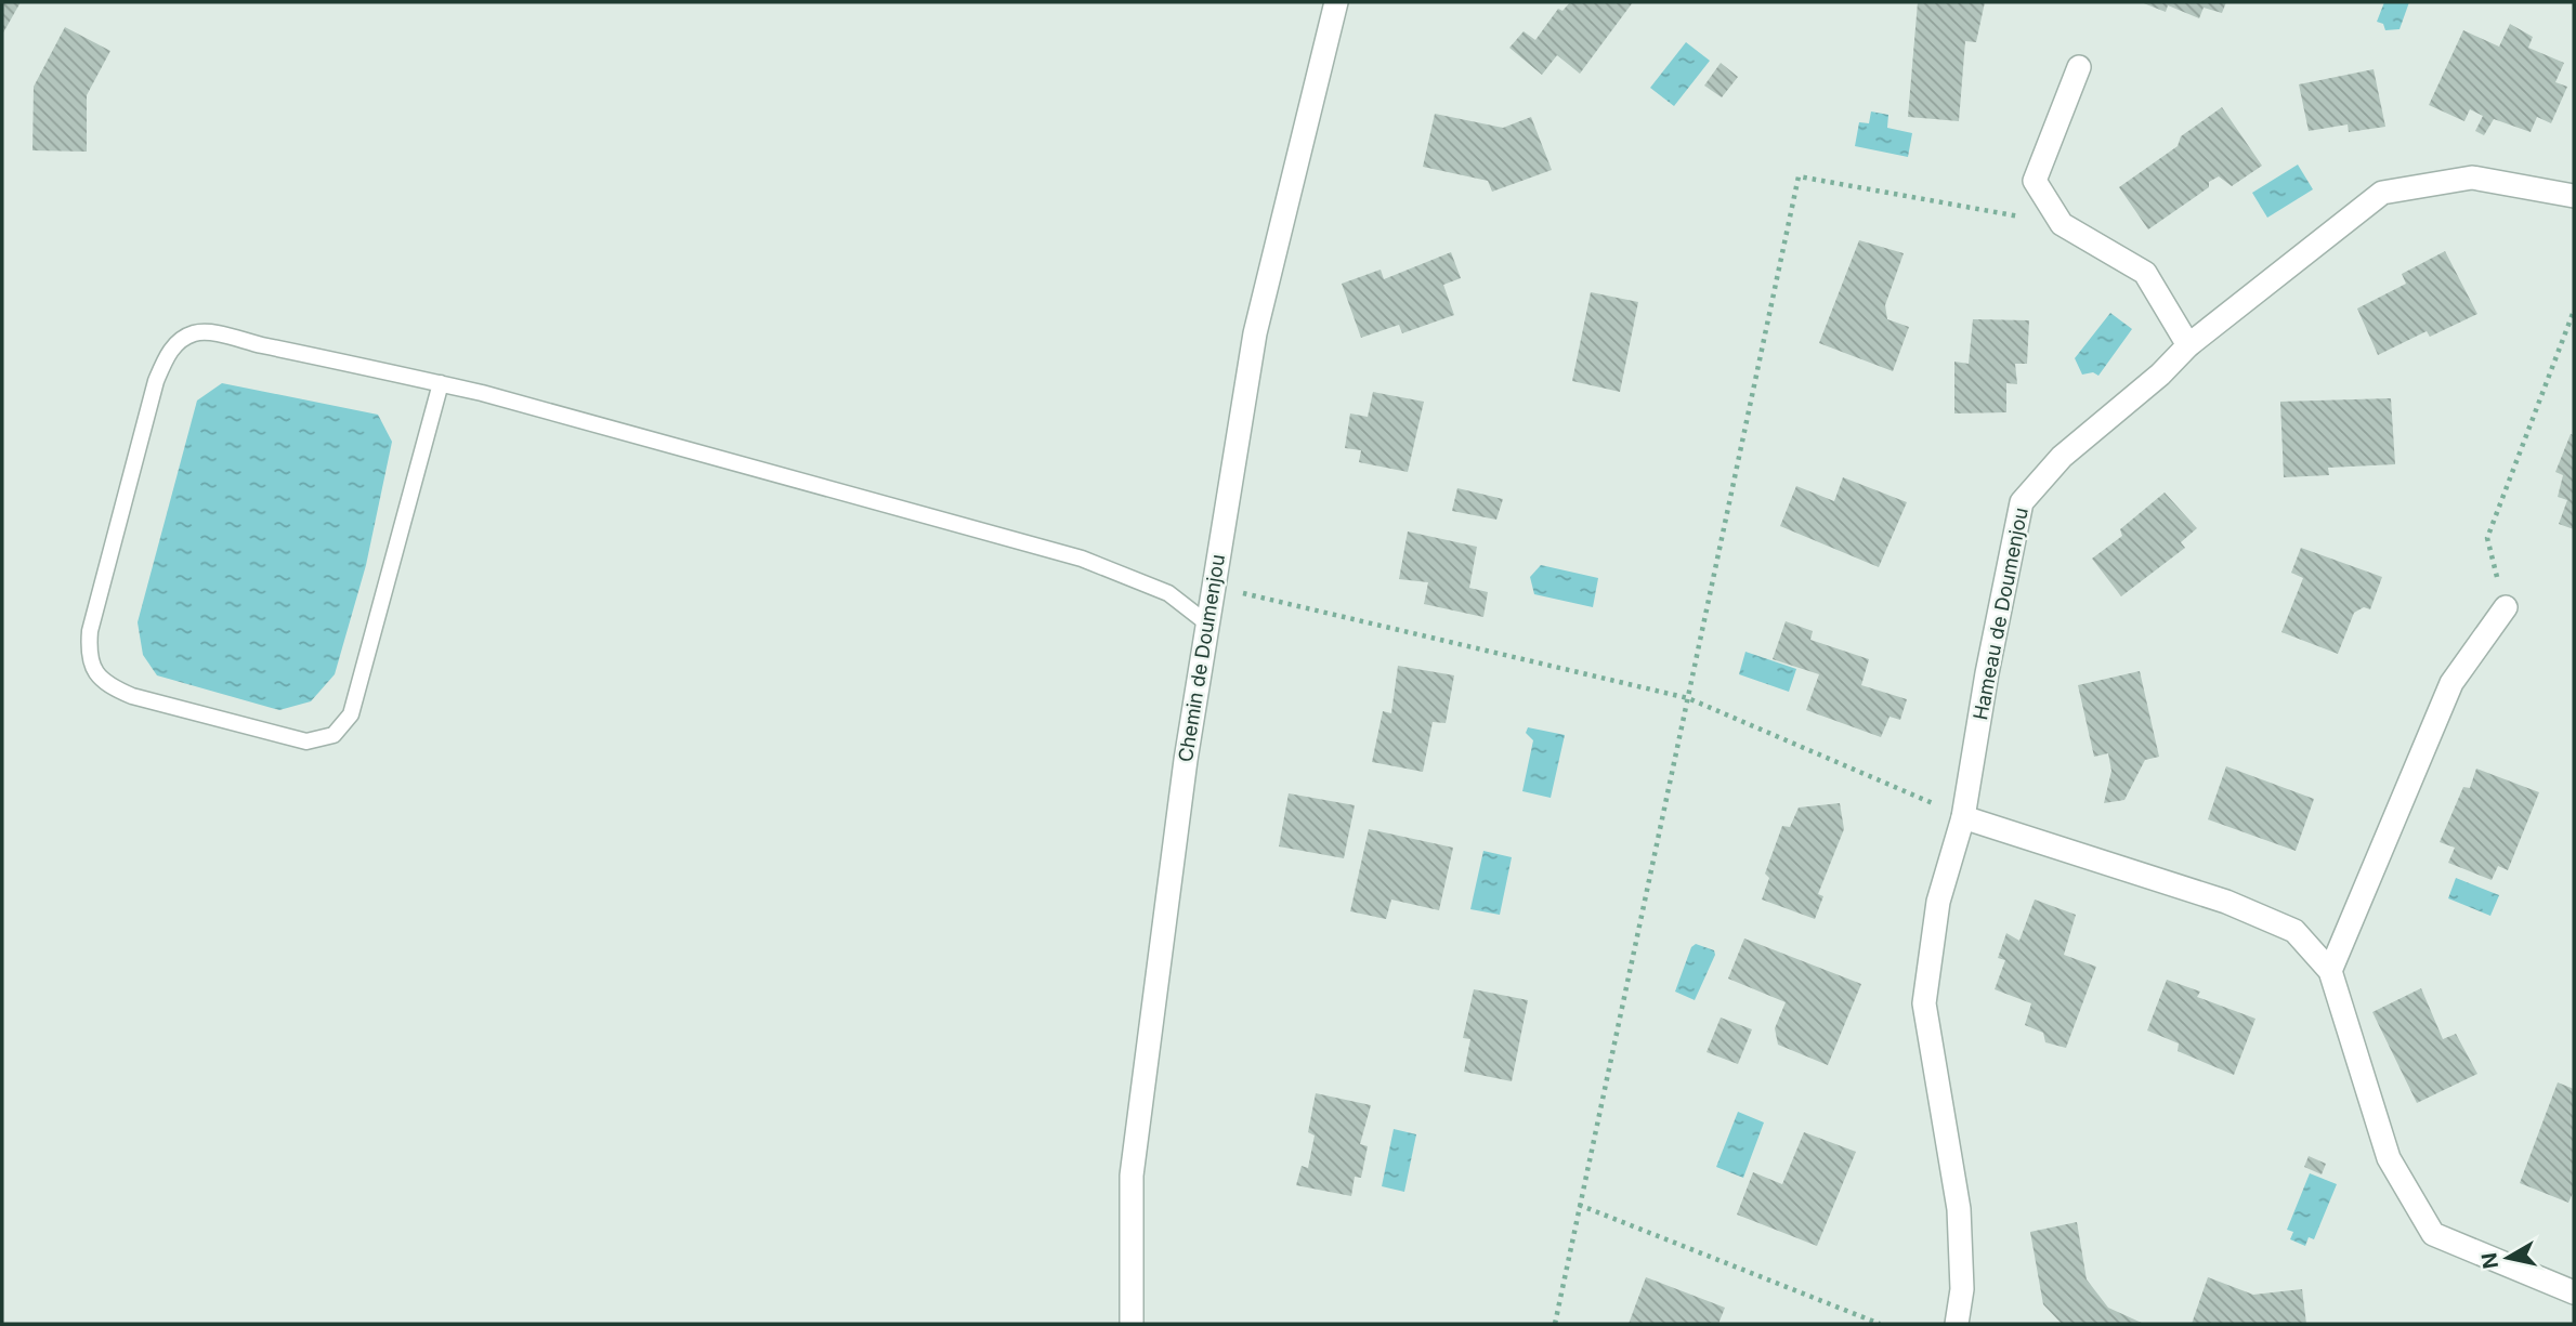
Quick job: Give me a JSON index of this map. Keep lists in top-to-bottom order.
{
  "streets": {
    "street": ["Hameau de Doumenjou", "Chemin de Doumenjou"]
  },
  "north": "left"
}
